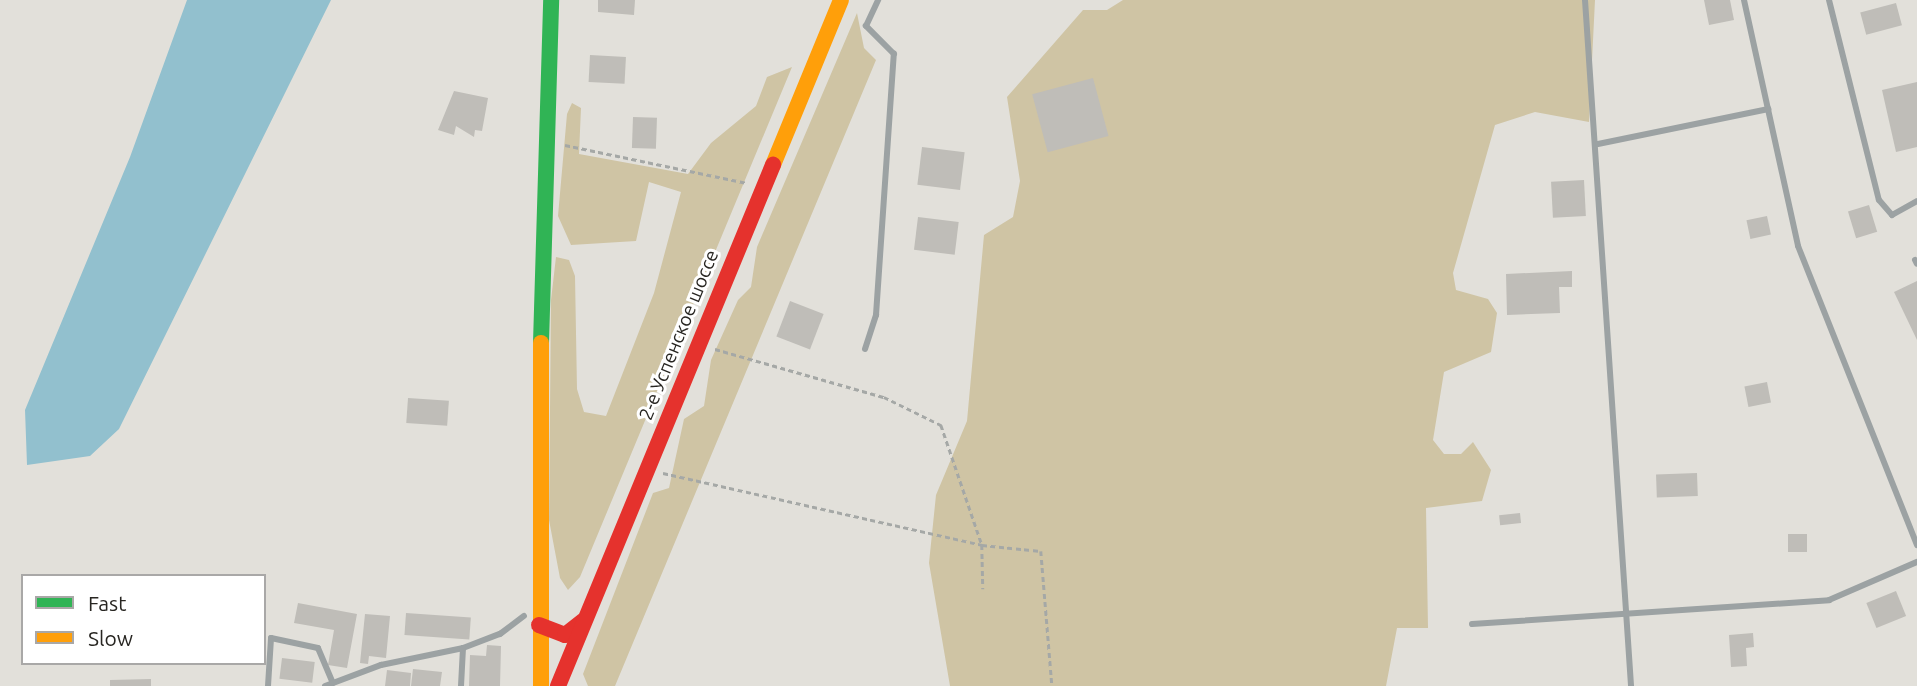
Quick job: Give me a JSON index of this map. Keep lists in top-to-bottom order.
{
  "streets": {
    "main road": ["2-е Успенское шоссе"]
  },
  "legend": ["Fast", "Slow"]
}
